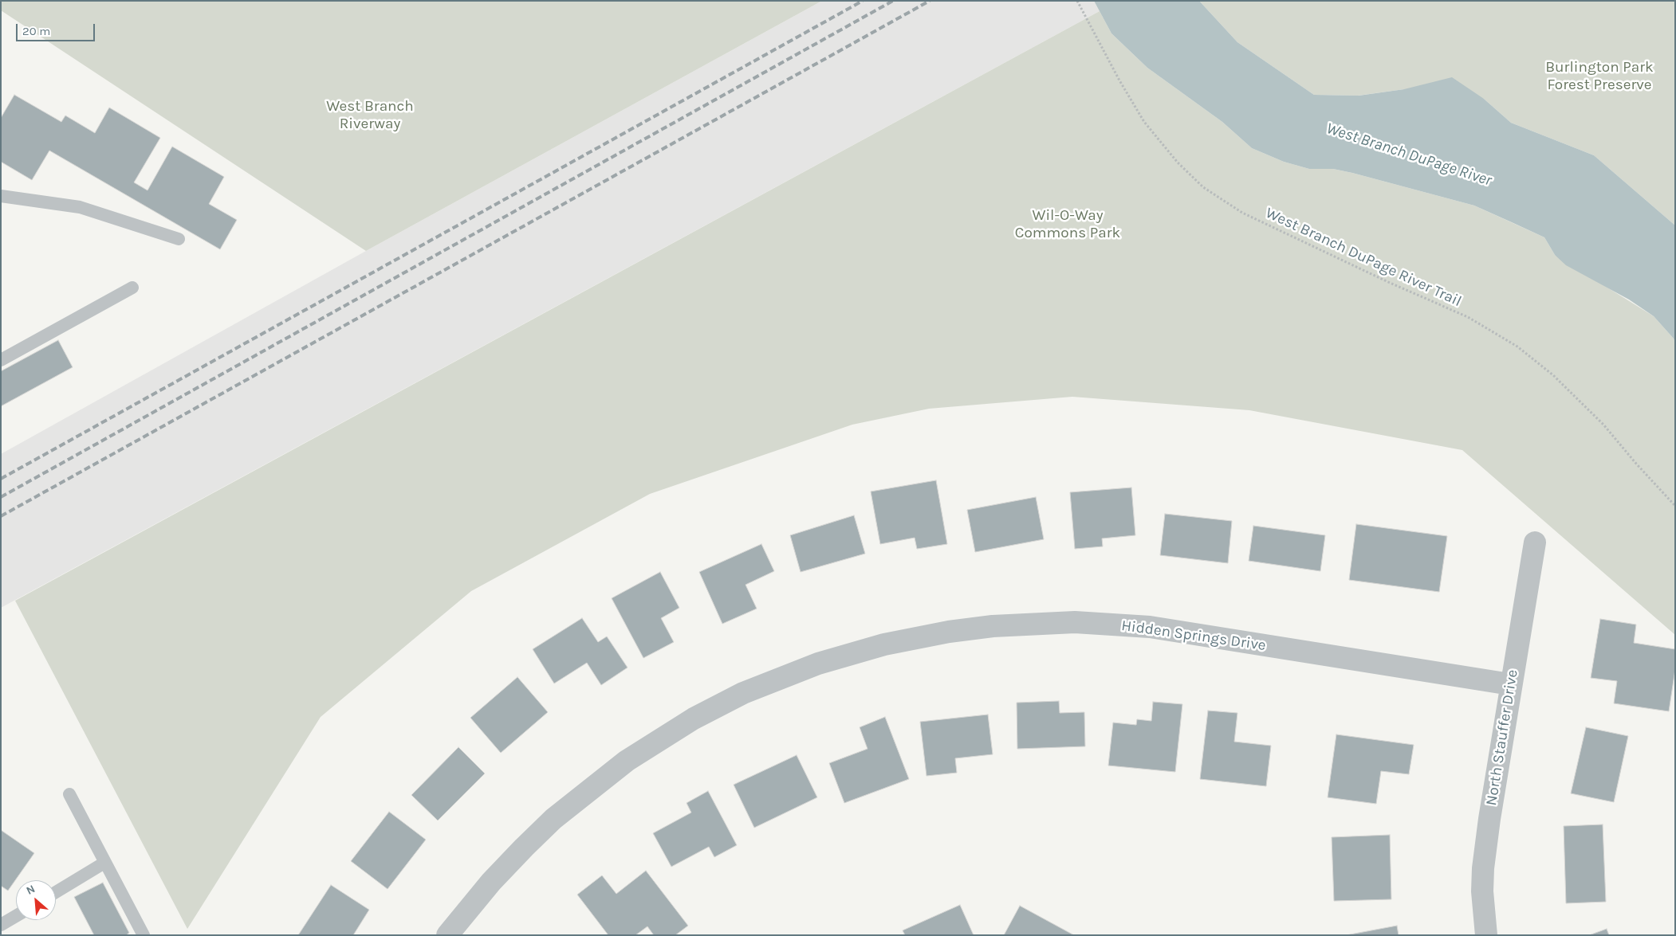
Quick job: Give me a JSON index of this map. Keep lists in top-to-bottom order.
{
  "streets": {
    "street": ["Hidden Springs Drive", "North Stauffer Drive"],
    "path": ["West Branch DuPage River Trail"]
  },
  "crossings": [
    ["Hidden Springs Drive", "North Stauffer Drive"]
  ],
  "water": ["West Branch DuPage River"],
  "parks": ["Burlington Park Forest Preserve", "West Branch Riverway", "Wil-O-Way Commons Park"],
  "scale_bar": "20 m",
  "north": "top left"
}
